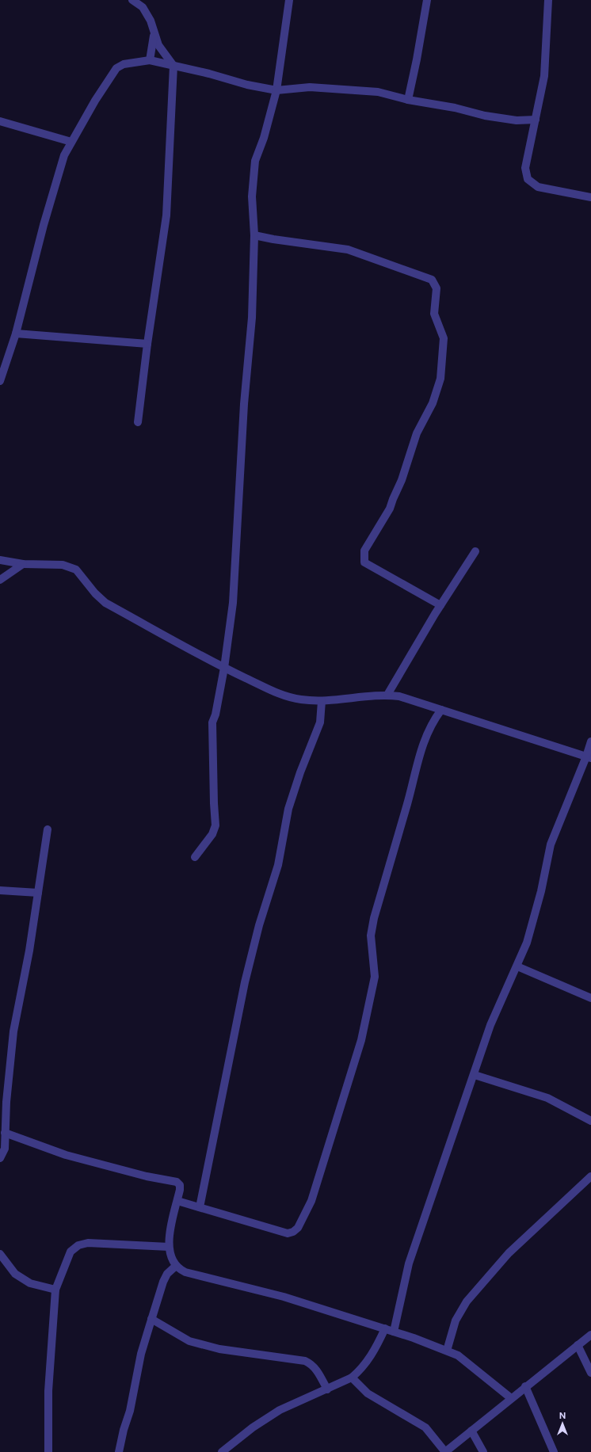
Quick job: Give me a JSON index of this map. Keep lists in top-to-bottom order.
{
  "north": "top"
}
